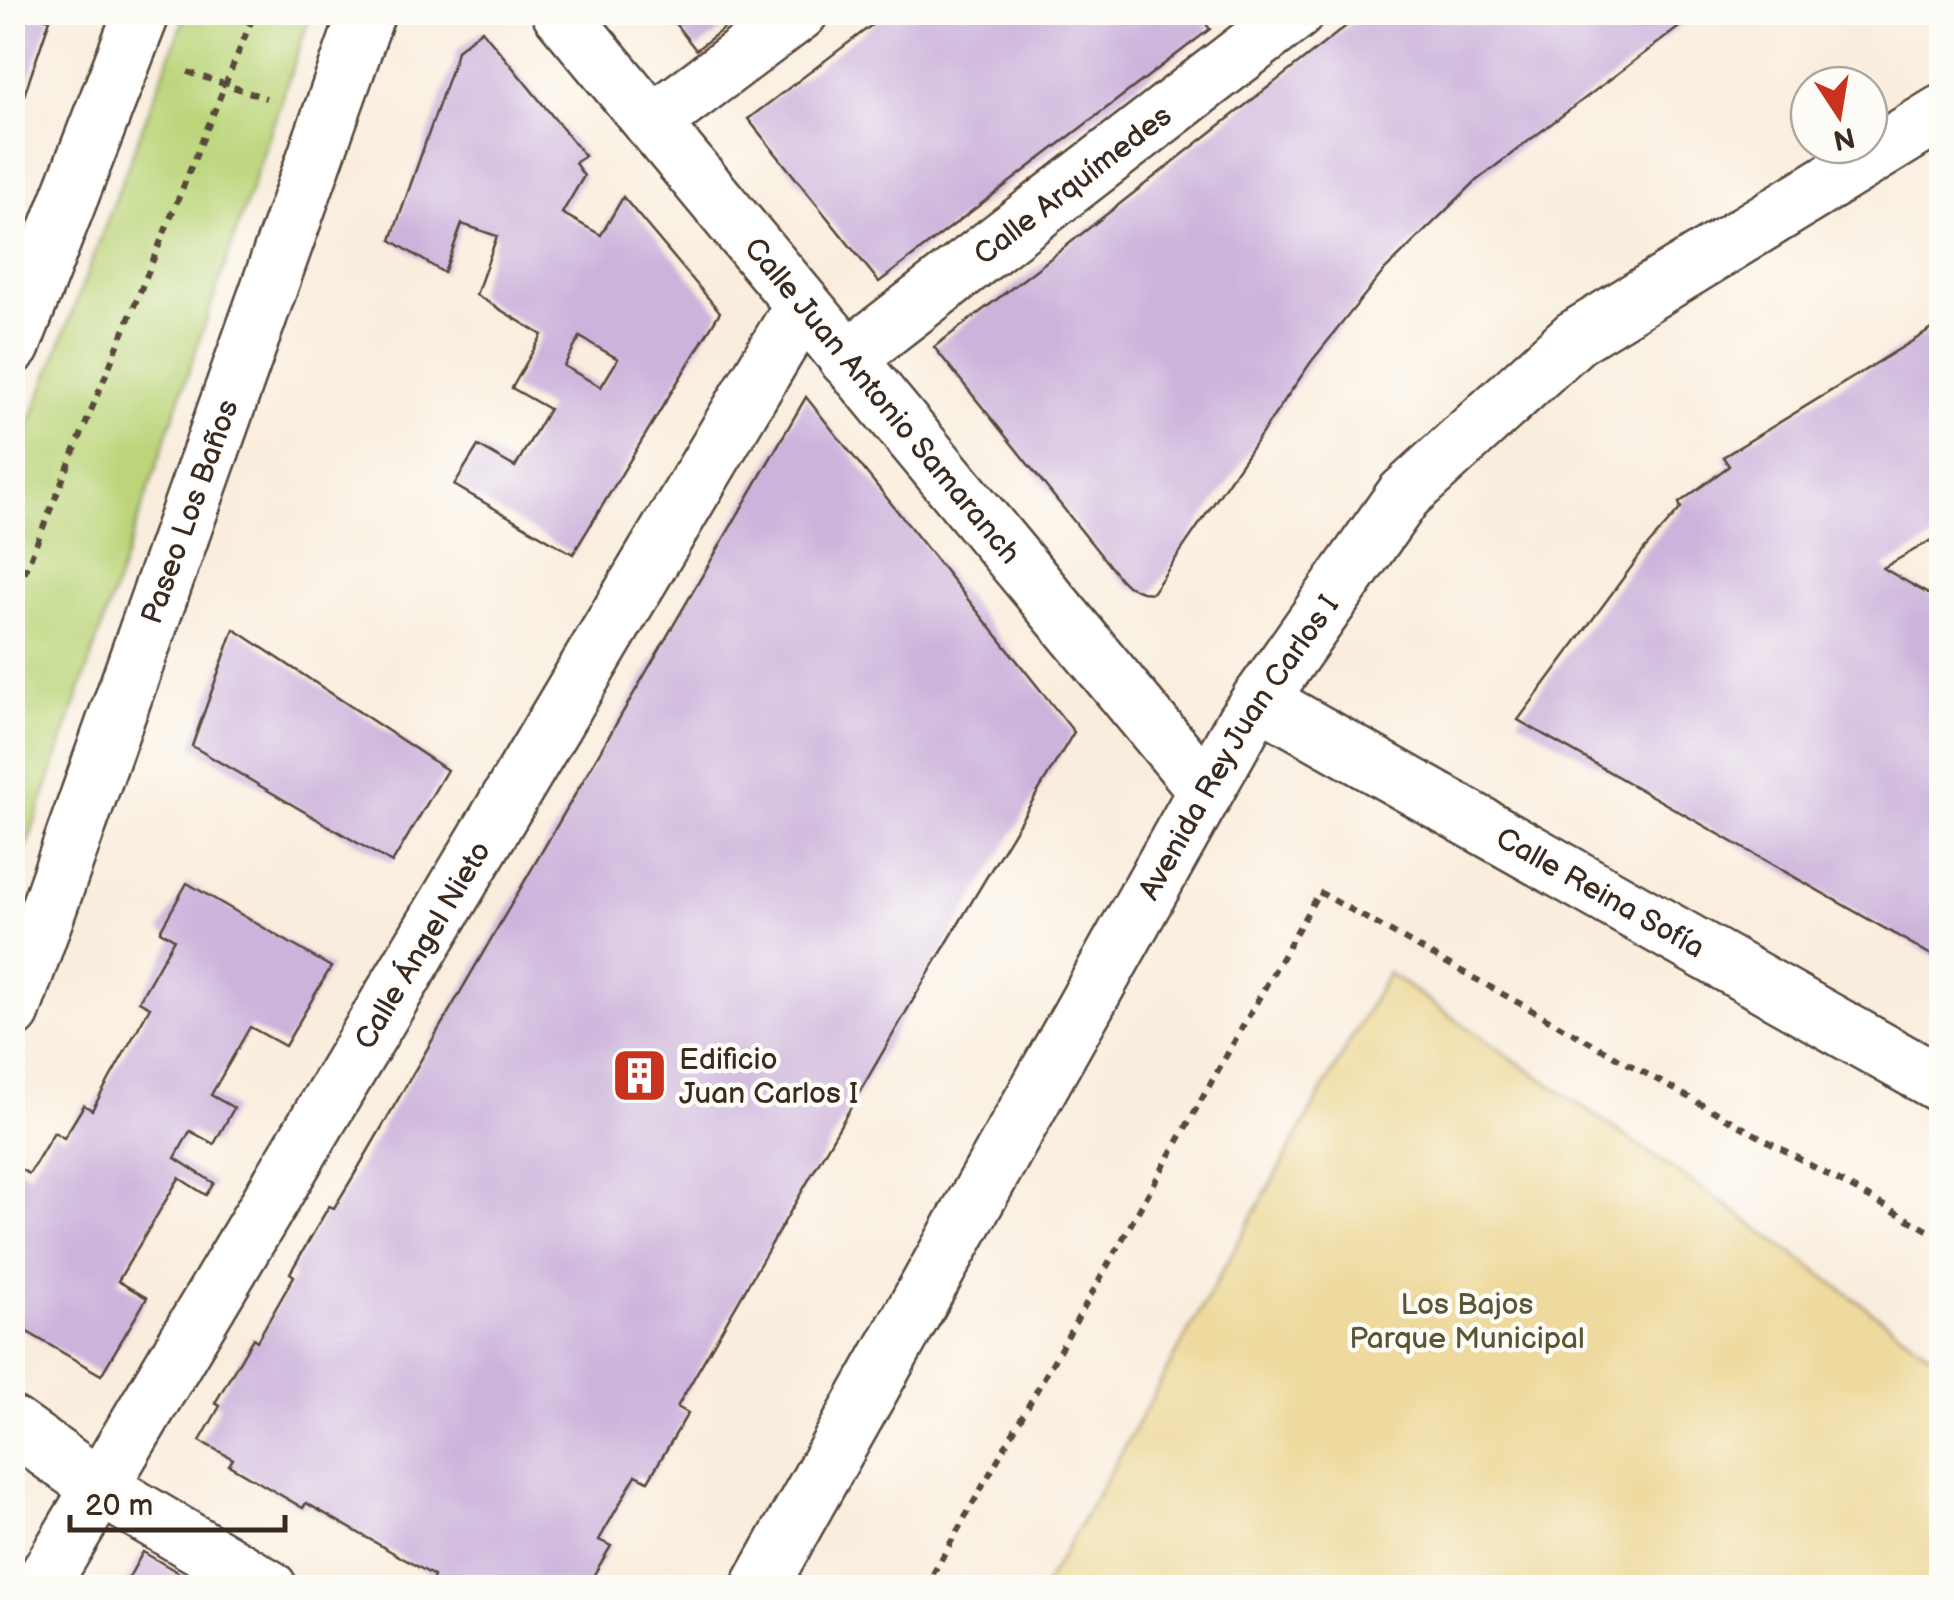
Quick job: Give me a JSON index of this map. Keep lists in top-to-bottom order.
{
  "streets": {
    "street": [
      "Calle Arquímedes",
      "Calle Juan Antonio Samaranch",
      "Paseo Los Baños",
      "Avenida Rey Juan Carlos I",
      "Calle Reina Sofía",
      "Calle Ángel Nieto"
    ]
  },
  "crossings": [
    ["Calle Arquímedes", "Calle Juan Antonio Samaranch"],
    ["Calle Juan Antonio Samaranch", "Avenida Rey Juan Carlos I"],
    ["Calle Juan Antonio Samaranch", "Calle Ángel Nieto"],
    ["Avenida Rey Juan Carlos I", "Calle Reina Sofía"]
  ],
  "parks": ["Los Bajos Parque Municipal"],
  "places": {
    "building": ["Edificio Juan Carlos I"]
  },
  "scale_bar": "20 m",
  "north": "bottom"
}
